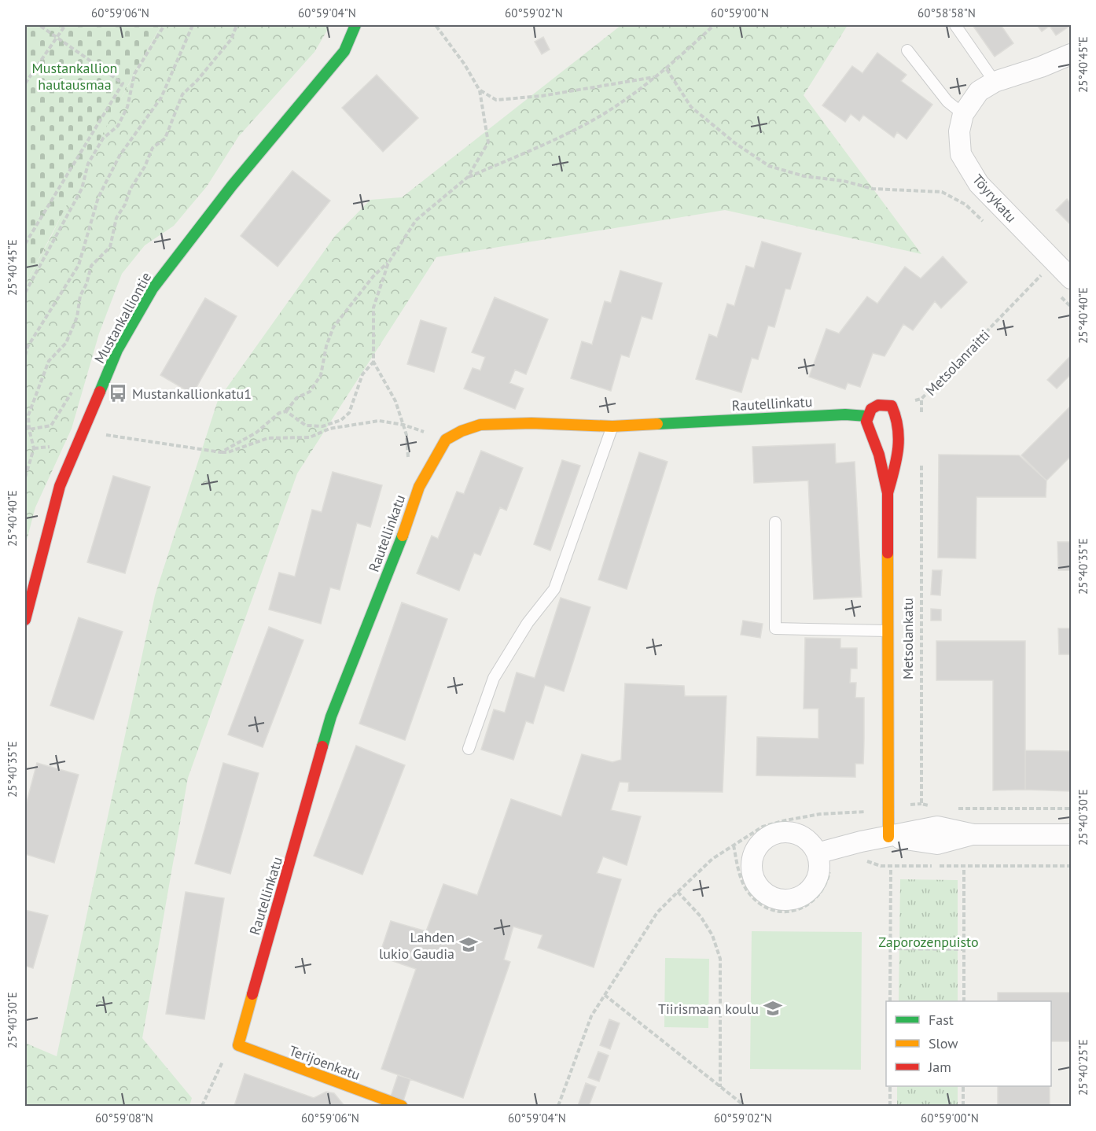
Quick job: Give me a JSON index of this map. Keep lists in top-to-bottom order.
{
  "streets": {
    "street": [
      "Töyrykatu",
      "Mustankalliontie",
      "Rautellinkatu",
      "Metsolankatu",
      "Terijoenkatu"
    ],
    "path": ["Metsolanraitti"]
  },
  "crossings": [
    ["Töyrykatu", "Metsolanraitti"],
    ["Rautellinkatu", "Metsolankatu"],
    ["Rautellinkatu", "Terijoenkatu"]
  ],
  "parks": ["Mustankallion hautausmaa", "Zaporozenpuisto"],
  "places": {
    "bus stop": ["Mustankallionkatu1"],
    "school or university": ["Lahden lukio Gaudia", "Tiirismaan koulu"]
  },
  "legend": ["Fast", "Slow", "Jam"],
  "coordinates": [
    "60°59'06\"N",
    "60°59'04\"N",
    "60°59'02\"N",
    "60°59'00\"N",
    "60°58'58\"N",
    "25°40'45\"E",
    "25°40'40\"E",
    "25°40'35\"E",
    "25°40'30\"E",
    "25°40'25\"E",
    "60°59'08\"N"
  ]
}
